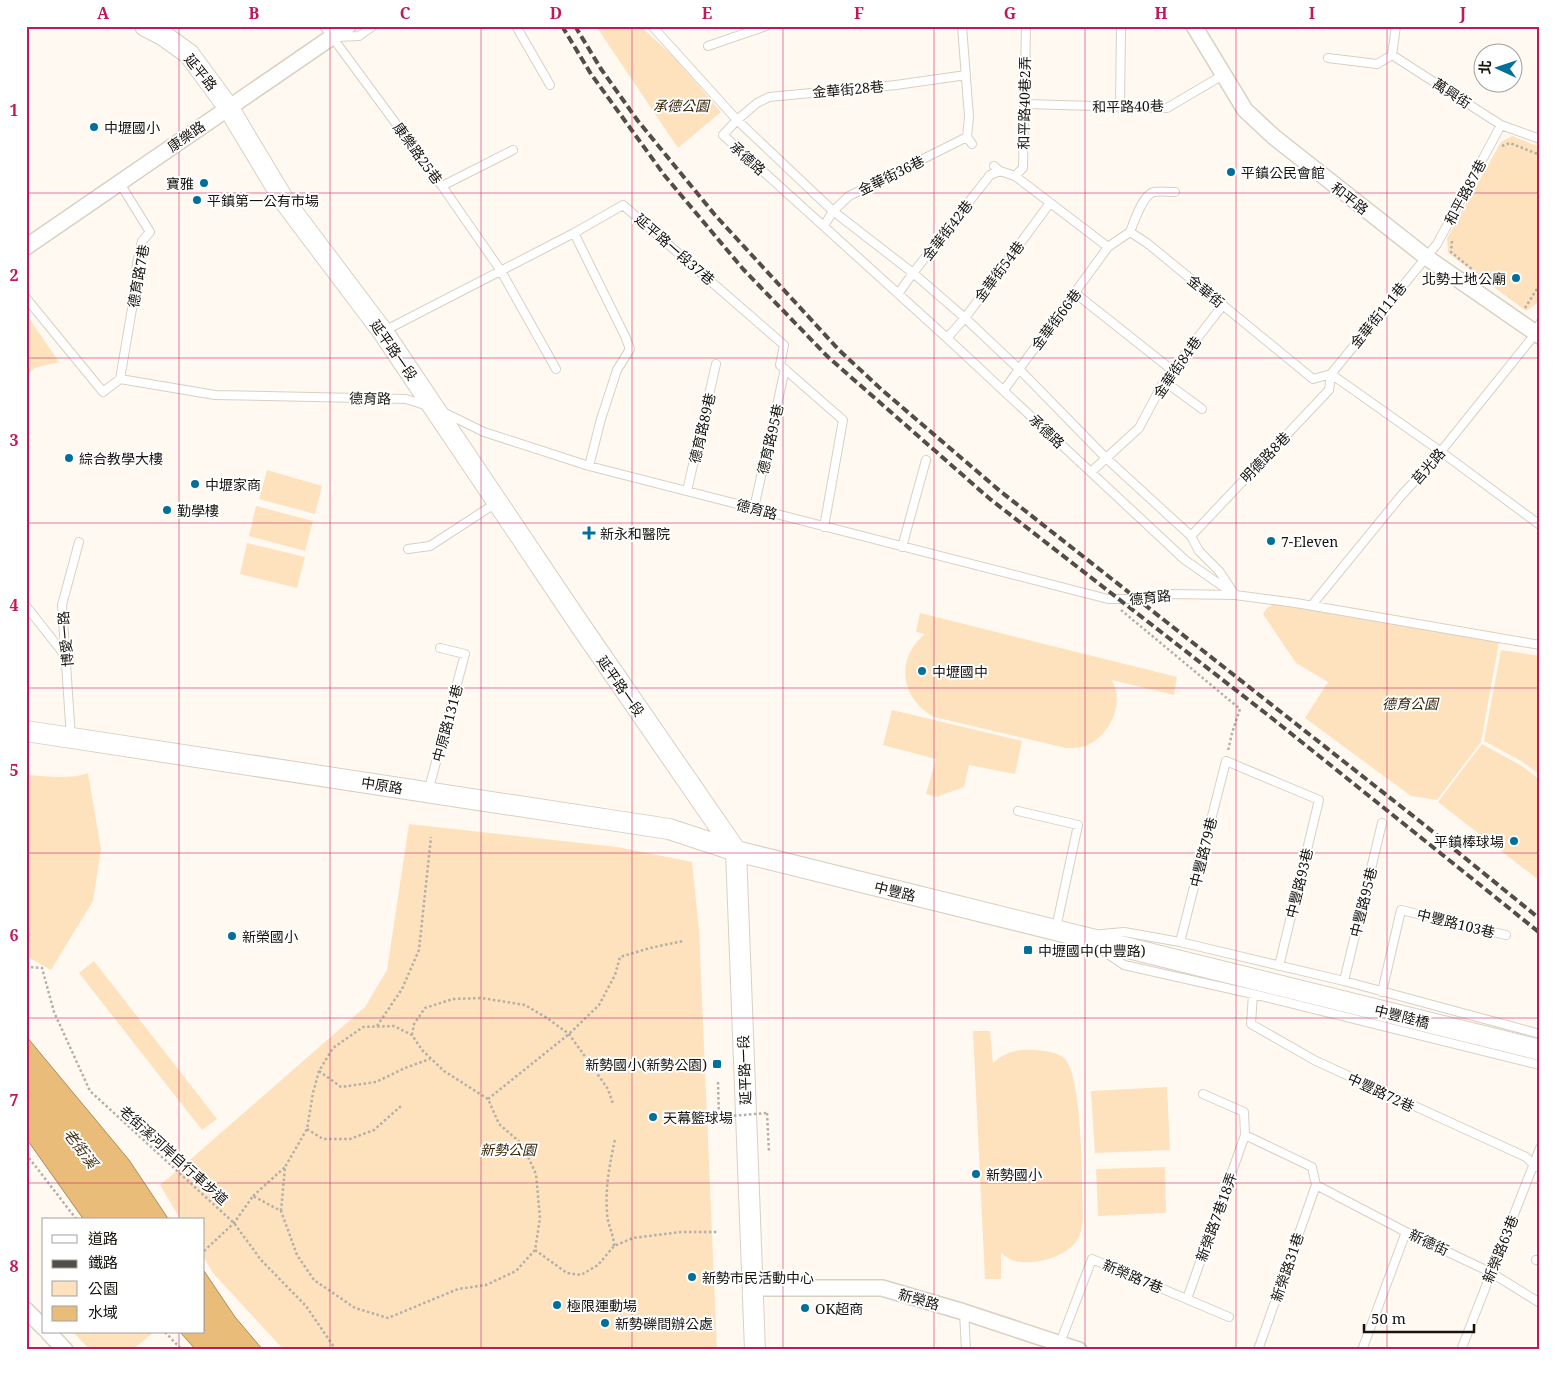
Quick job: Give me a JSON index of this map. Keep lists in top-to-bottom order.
{
  "streets": {
    "main road": [
      "延平路",
      "延平路一段",
      "中原路",
      "中豐路",
      "中豐陸橋"
    ],
    "street": ["康樂路", "和平路", "新榮路"],
    "lane": [
      "金華街28巷",
      "萬興街",
      "和平路40巷2弄",
      "和平路40巷",
      "康樂路25巷",
      "承德路",
      "金華街36巷",
      "和平路87巷",
      "金華街42巷",
      "延平路一段37巷",
      "金華街54巷",
      "德育路7巷",
      "金華街",
      "金華街111巷",
      "金華街66巷",
      "金華街84巷",
      "德育路",
      "德育路89巷",
      "德育路95巷",
      "明德路8巷",
      "莒光路",
      "博愛一路",
      "中原路131巷",
      "中豐路79巷",
      "中豐路93巷",
      "中豐路95巷",
      "中豐路103巷",
      "中豐路72巷",
      "新榮路7巷18弄",
      "新德街",
      "新榮路63巷",
      "新榮路31巷",
      "新榮路7巷"
    ],
    "path": ["老街溪河岸自行車步道"]
  },
  "crossings": [
    ["延平路", "康樂路"],
    ["延平路", "延平路一段"],
    ["金華街28巷", "承德路"],
    ["金華街28巷", "金華街36巷"],
    ["萬興街", "和平路87巷"],
    ["和平路40巷2弄", "和平路40巷"],
    ["和平路40巷2弄", "金華街42巷"],
    ["和平路40巷", "和平路"],
    ["康樂路", "康樂路25巷"],
    ["康樂路", "德育路7巷"],
    ["康樂路", "延平路一段"],
    ["康樂路25巷", "延平路一段37巷"],
    ["承德路", "金華街36巷"],
    ["承德路", "金華街42巷"],
    ["承德路", "金華街54巷"],
    ["承德路", "金華街66巷"],
    ["承德路", "金華街84巷"],
    ["承德路", "德育路"],
    ["承德路", "明德路8巷"],
    ["和平路87巷", "和平路"],
    ["和平路87巷", "金華街111巷"],
    ["和平路", "金華街111巷"],
    ["和平路", "莒光路"],
    ["延平路一段37巷", "延平路一段"],
    ["延平路一段37巷", "德育路95巷"],
    ["德育路7巷", "德育路"],
    ["金華街", "金華街111巷"],
    ["金華街", "金華街84巷"],
    ["金華街", "明德路8巷"],
    ["金華街111巷", "明德路8巷"],
    ["延平路一段", "德育路"],
    ["延平路一段", "中原路"],
    ["延平路一段", "中豐路"],
    ["延平路一段", "新榮路"],
    ["德育路", "德育路89巷"],
    ["德育路", "德育路95巷"],
    ["德育路", "莒光路"],
    ["博愛一路", "中原路"],
    ["中原路131巷", "中原路"],
    ["中原路", "中豐路"],
    ["中豐路79巷", "中豐路93巷"],
    ["中豐路", "中豐陸橋"],
    ["中豐路", "中豐路72巷"],
    ["中豐陸橋", "中豐路72巷"],
    ["中豐路72巷", "新榮路63巷"],
    ["新榮路7巷18弄", "新榮路7巷"],
    ["新德街", "新榮路63巷"],
    ["新德街", "新榮路31巷"],
    ["新榮路7巷", "新榮路"]
  ],
  "water": ["老街溪"],
  "parks": ["承德公園", "德育公園", "新勢公園"],
  "places": {
    "other": [
      "中壢國小",
      "平鎮公民會館",
      "寶雅",
      "平鎮第一公有市場",
      "北勢土地公廟",
      "綜合教學大樓",
      "中壢家商",
      "勤學樓",
      "7-Eleven",
      "中壢國中",
      "平鎮棒球場",
      "新榮國小",
      "天幕籃球場",
      "新勢國小",
      "新勢市民活動中心",
      "極限運動場",
      "OK超商",
      "新勢礫間辦公處"
    ],
    "health": ["新永和醫院"],
    "transit": ["中壢國中(中豐路)", "新勢國小(新勢公園)"]
  },
  "legend": [
    "道路",
    "鐵路",
    "公園",
    "水域"
  ],
  "scale_bar": "50 m",
  "north": "left",
  "grid": {
    "columns": [
      "A",
      "B",
      "C",
      "D",
      "E",
      "F",
      "G",
      "H",
      "I",
      "J"
    ],
    "rows": [
      "1",
      "2",
      "3",
      "4",
      "5",
      "6",
      "7",
      "8"
    ]
  }
}
